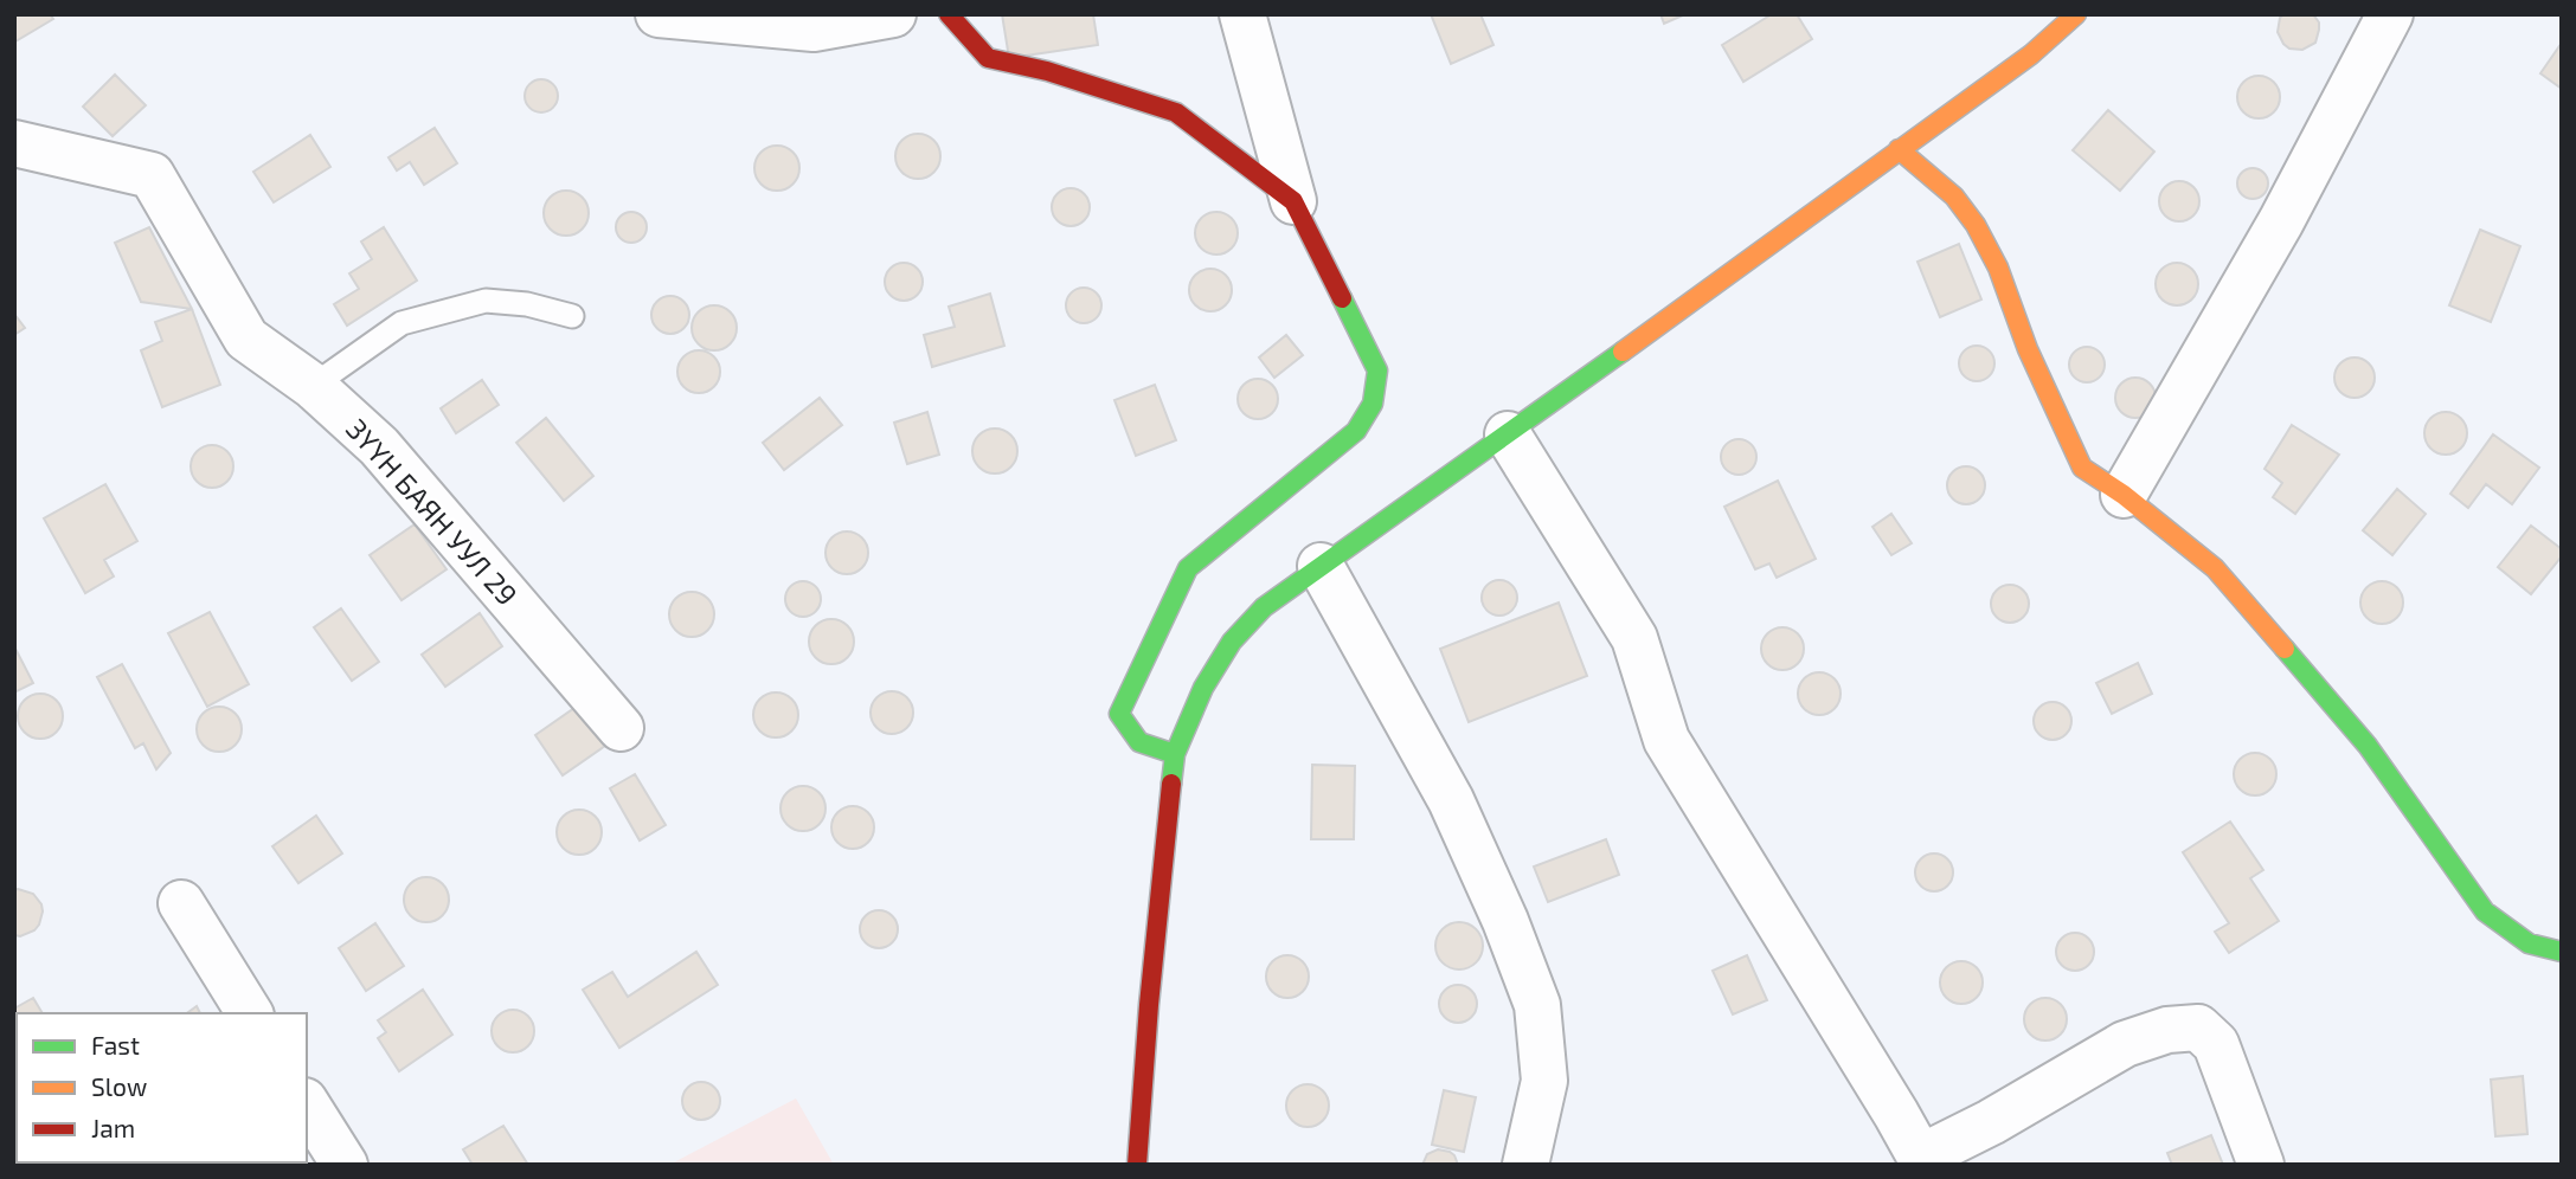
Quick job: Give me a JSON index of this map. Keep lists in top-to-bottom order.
{
  "streets": {
    "street": ["ЗҮҮН БАЯН УУЛ 29"]
  },
  "legend": ["Fast", "Slow", "Jam"]
}
